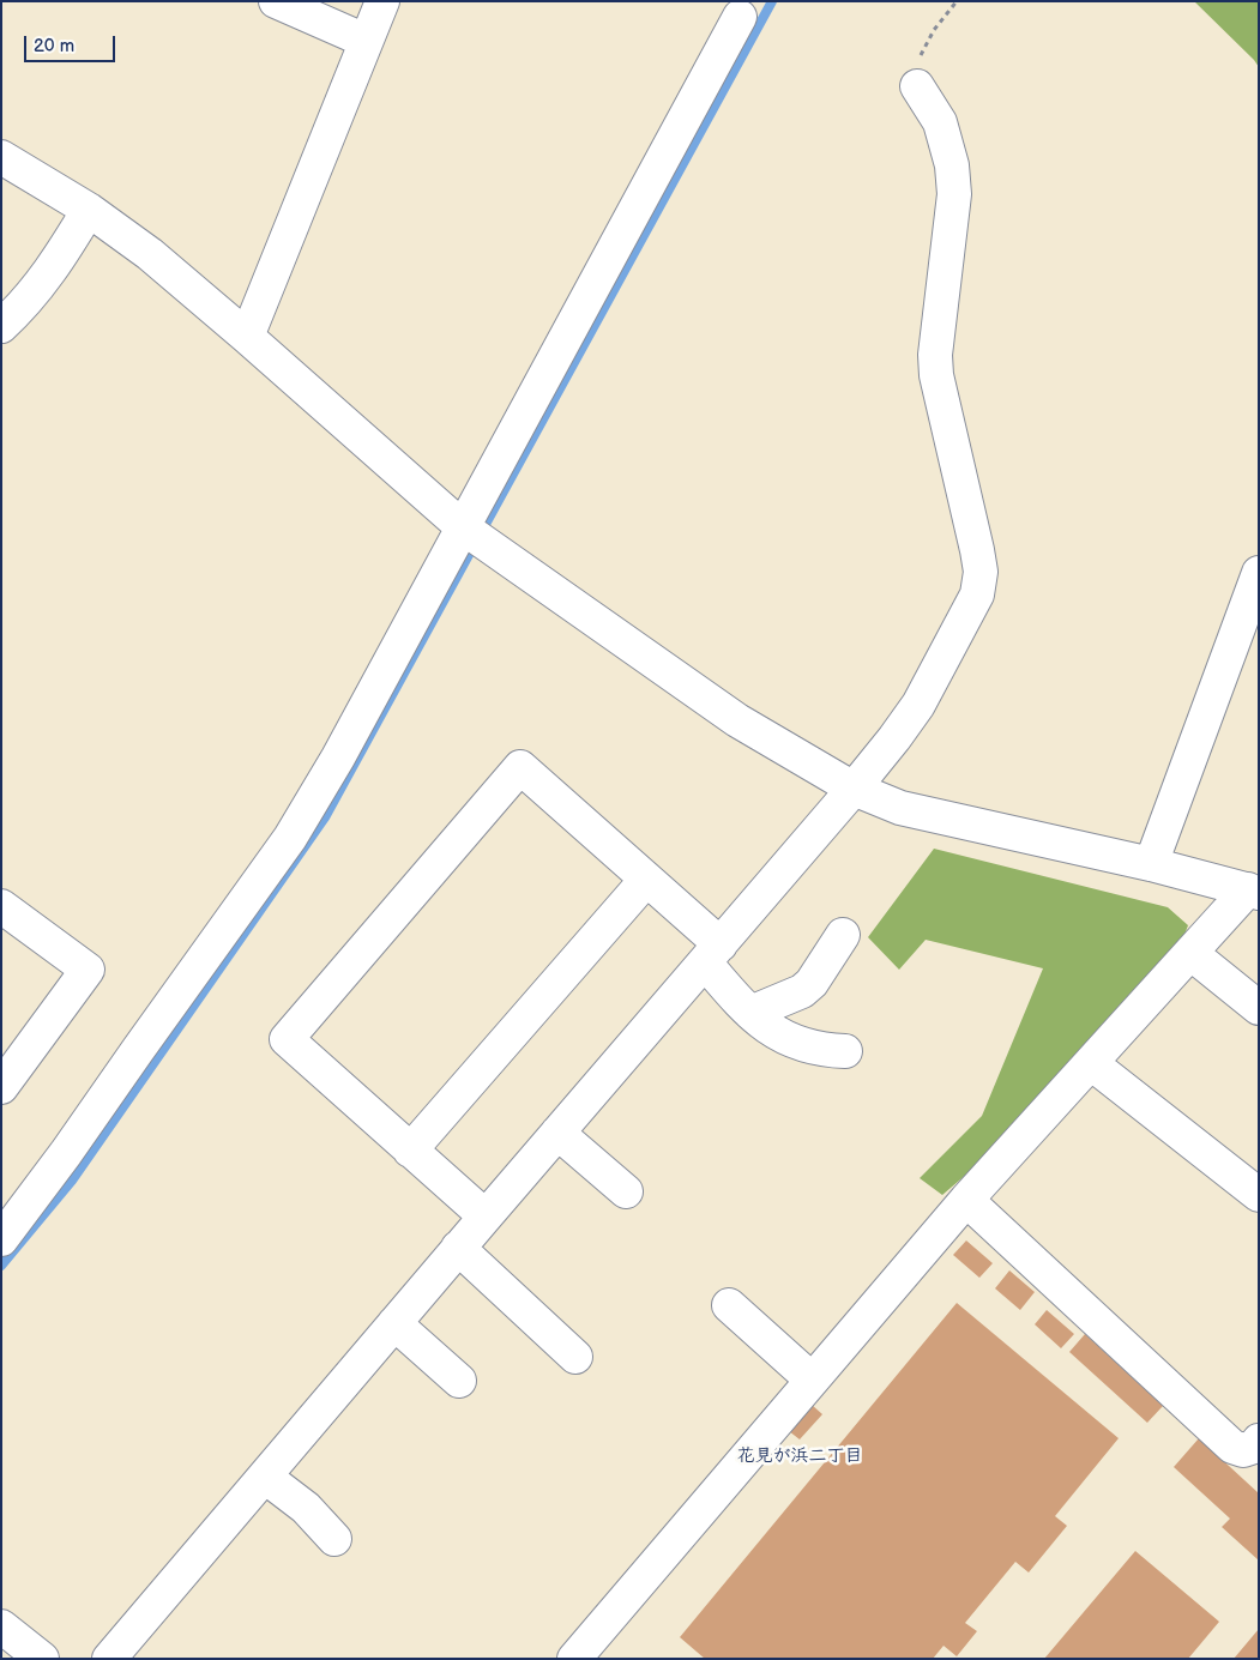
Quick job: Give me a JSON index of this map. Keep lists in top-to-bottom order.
{
  "districts": ["花見が浜二丁目"],
  "scale_bar": "20 m"
}
